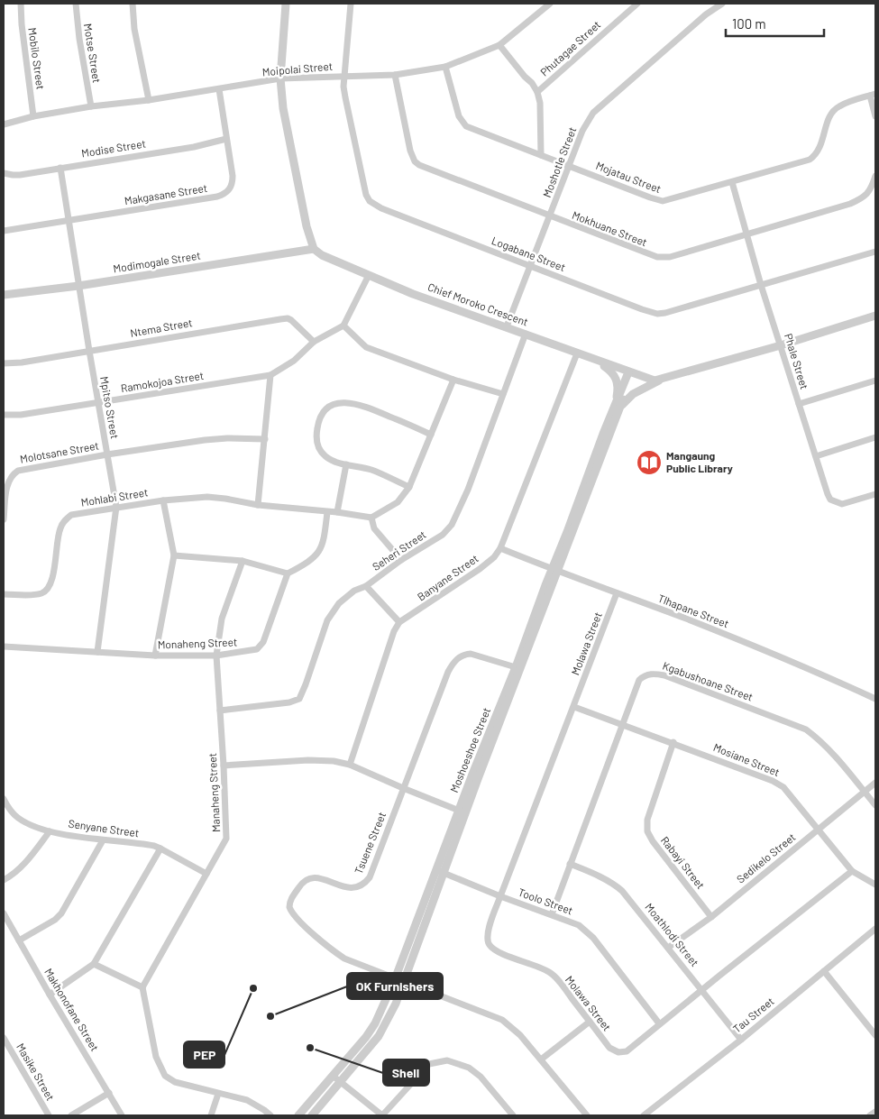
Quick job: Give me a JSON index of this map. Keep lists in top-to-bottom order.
{
  "streets": {
    "street": [
      "Phutagae Street",
      "Motse Street",
      "Mobilo Street",
      "Moipolai Street",
      "Modise Street",
      "Moshotle Street",
      "Mojatau Street",
      "Makgasane Street",
      "Mokhuane Street",
      "Logabane Street",
      "Modimogale Street",
      "Chief Moroko Crescent",
      "Ntema Street",
      "Phale Street",
      "Ramokojoa Street",
      "Mpitso Street",
      "Molotsane Street",
      "Mohlabi Street",
      "Seheri Street",
      "Banyane Street",
      "Tlhapane Street",
      "Monaheng Street",
      "Molawa Street",
      "Kgabushoane Street",
      "Moshoeshoe Street",
      "Mosiane Street",
      "Manaheng Street",
      "Senyane Street",
      "Tsuene Street",
      "Sedikelo Street",
      "Rabayi Street",
      "Toolo Street",
      "Moathlodi Street",
      "Makhonofane Street",
      "Tau Street",
      "Masike Street"
    ]
  },
  "crossings": [
    ["Motse Street", "Moipolai Street"],
    ["Mobilo Street", "Moipolai Street"],
    ["Moipolai Street", "Mojatau Street"],
    ["Moipolai Street", "Makgasane Street"],
    ["Moipolai Street", "Mokhuane Street"],
    ["Moipolai Street", "Logabane Street"],
    ["Modise Street", "Makgasane Street"],
    ["Modise Street", "Mpitso Street"],
    ["Moshotle Street", "Mojatau Street"],
    ["Moshotle Street", "Mokhuane Street"],
    ["Moshotle Street", "Logabane Street"],
    ["Moshotle Street", "Chief Moroko Crescent"],
    ["Mojatau Street", "Phale Street"],
    ["Makgasane Street", "Mpitso Street"],
    ["Mokhuane Street", "Phale Street"],
    ["Logabane Street", "Phale Street"],
    ["Modimogale Street", "Chief Moroko Crescent"],
    ["Modimogale Street", "Mpitso Street"],
    ["Chief Moroko Crescent", "Phale Street"],
    ["Chief Moroko Crescent", "Seheri Street"],
    ["Chief Moroko Crescent", "Banyane Street"],
    ["Chief Moroko Crescent", "Moshoeshoe Street"],
    ["Ntema Street", "Ramokojoa Street"],
    ["Ntema Street", "Mpitso Street"],
    ["Ramokojoa Street", "Mpitso Street"],
    ["Mpitso Street", "Molotsane Street"],
    ["Mpitso Street", "Mohlabi Street"],
    ["Mpitso Street", "Monaheng Street"],
    ["Seheri Street", "Manaheng Street"],
    ["Banyane Street", "Tlhapane Street"],
    ["Tlhapane Street", "Molawa Street"],
    ["Tlhapane Street", "Moshoeshoe Street"],
    ["Monaheng Street", "Manaheng Street"],
    ["Molawa Street", "Mosiane Street"],
    ["Molawa Street", "Toolo Street"],
    ["Molawa Street", "Moathlodi Street"],
    ["Kgabushoane Street", "Mosiane Street"],
    ["Kgabushoane Street", "Sedikelo Street"],
    ["Kgabushoane Street", "Toolo Street"],
    ["Kgabushoane Street", "Moathlodi Street"],
    ["Moshoeshoe Street", "Tsuene Street"],
    ["Moshoeshoe Street", "Toolo Street"],
    ["Mosiane Street", "Sedikelo Street"],
    ["Mosiane Street", "Rabayi Street"],
    ["Manaheng Street", "Senyane Street"],
    ["Sedikelo Street", "Rabayi Street"],
    ["Sedikelo Street", "Moathlodi Street"],
    ["Moathlodi Street", "Tau Street"]
  ],
  "places": {
    "library": ["Mangaung Public Library"],
    "other": ["PEP", "OK Furnishers", "Shell"]
  },
  "scale_bar": "100 m"
}
